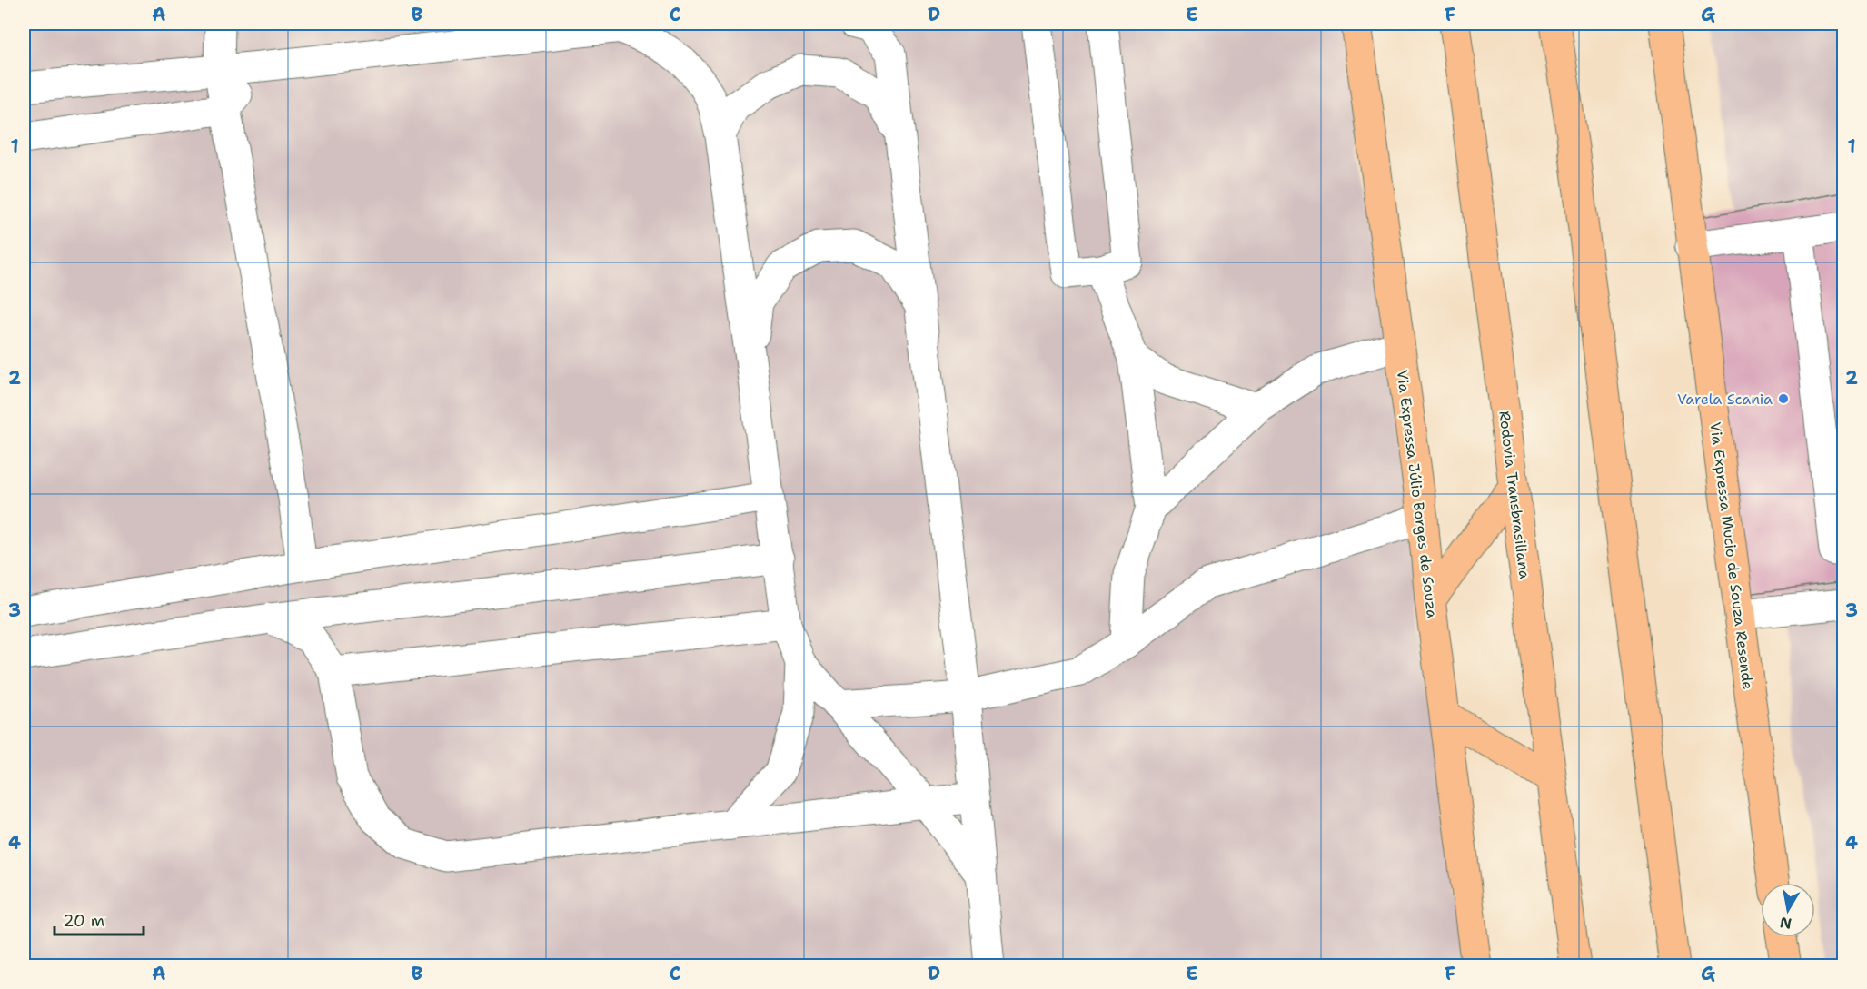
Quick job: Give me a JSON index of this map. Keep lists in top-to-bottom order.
{
  "streets": {
    "main road": ["Via Expressa Júlio Borges de Souza", "Rodovia Transbrasiliana", "Via Expressa Mucio de Souza Resende"]
  },
  "places": ["Varela Scania"],
  "scale_bar": "20 m",
  "north": "bottom",
  "grid": {
    "columns": [
      "A",
      "B",
      "C",
      "D",
      "E",
      "F",
      "G"
    ],
    "rows": [
      "1",
      "2",
      "3",
      "4"
    ]
  }
}
